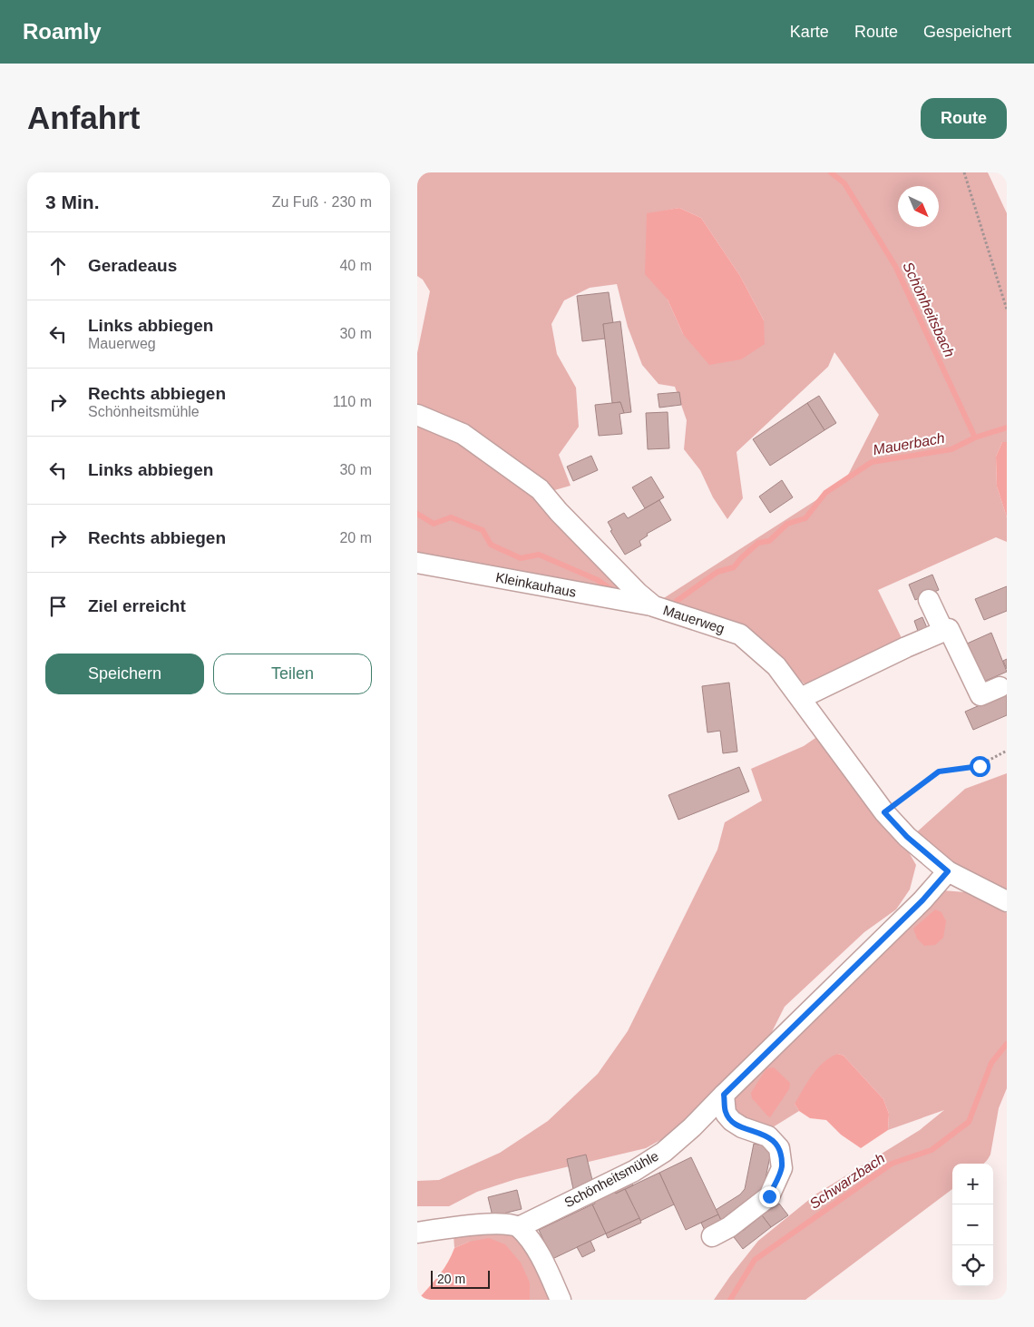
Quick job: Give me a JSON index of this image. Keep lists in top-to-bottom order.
{
  "streets": {
    "street": ["Kleinkauhaus", "Mauerweg", "Schönheitsmühle"]
  },
  "crossings": [
    ["Kleinkauhaus", "Mauerweg"],
    ["Mauerweg", "Schönheitsmühle"]
  ],
  "water": ["Schönheitsbach", "Mauerbach", "Schwarzbach"],
  "scale_bar": "20 m",
  "north": "bottom right",
  "page": {
    "header": "Roamly",
    "nav": ["Karte", "Route", "Gespeichert"],
    "buttons": [
      "Route",
      ["Speichern", "Teilen"]
    ],
    "title": "Anfahrt",
    "heading": ["3 Min.", "Zu Fuß · 230 m"],
    "list": [
      ["Geradeaus", "40 m"],
      ["Links abbiegen", "Mauerweg", "30 m"],
      ["Rechts abbiegen", "Schönheitsmühle", "110 m"],
      ["Links abbiegen", "30 m"],
      ["Rechts abbiegen", "20 m"],
      "Ziel erreicht"
    ],
    "map_buttons": ["+", "−"],
    "scale": "20 m"
  }
}
